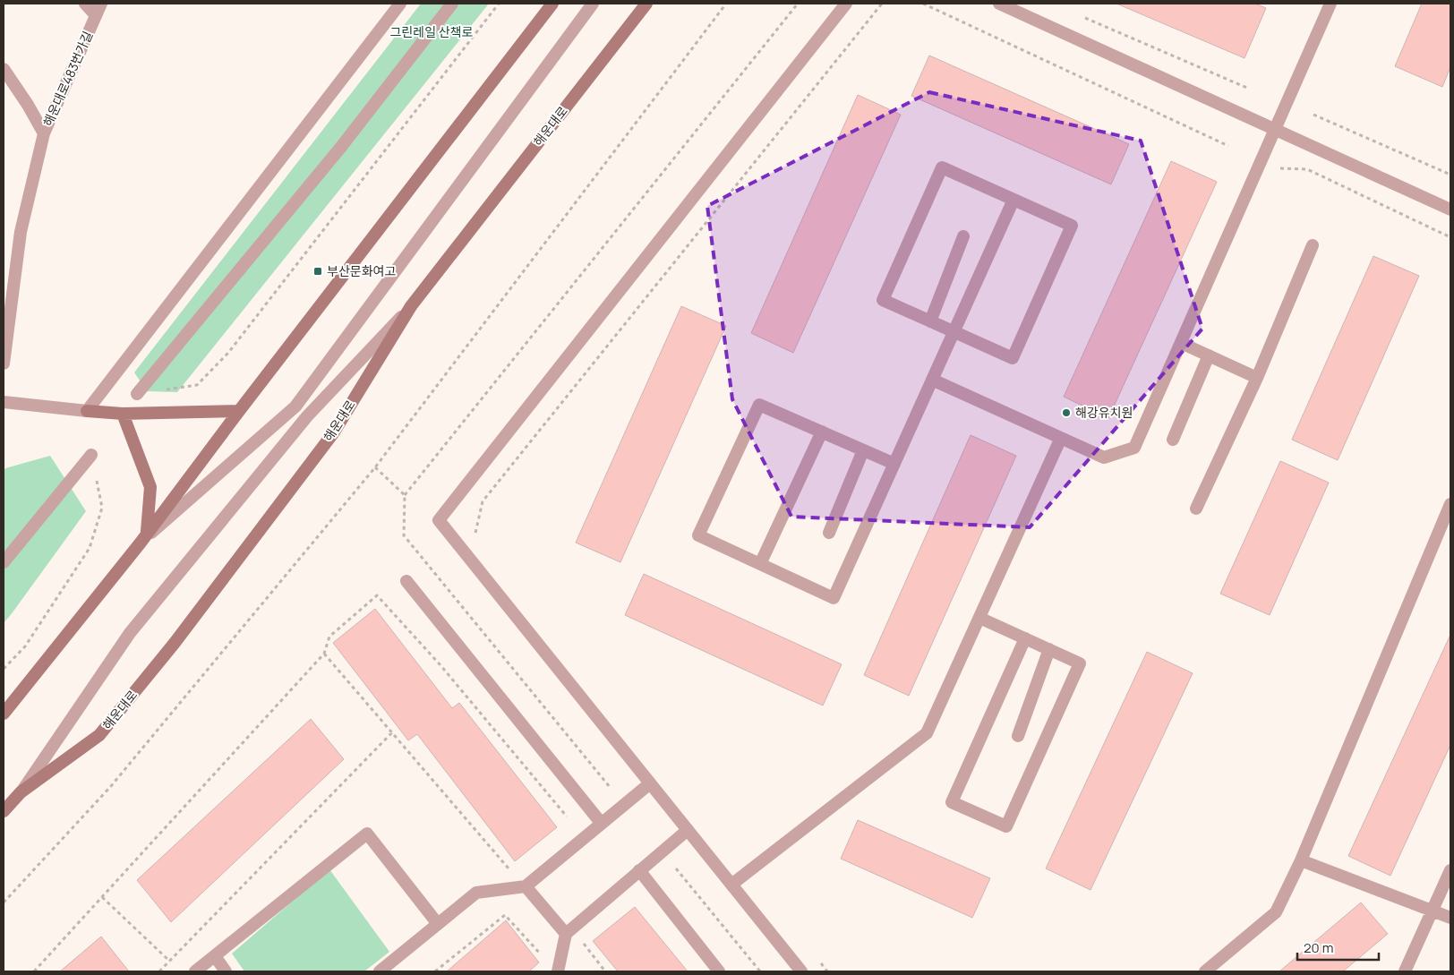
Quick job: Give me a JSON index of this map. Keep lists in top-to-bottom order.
{
  "streets": {
    "main road": ["해운대로"],
    "street": ["해운대로483번가길"]
  },
  "parks": ["그린레일 산책로"],
  "places": {
    "transit": ["부산문화여고"],
    "other": ["해강유치원"]
  },
  "scale_bar": "20 m"
}
